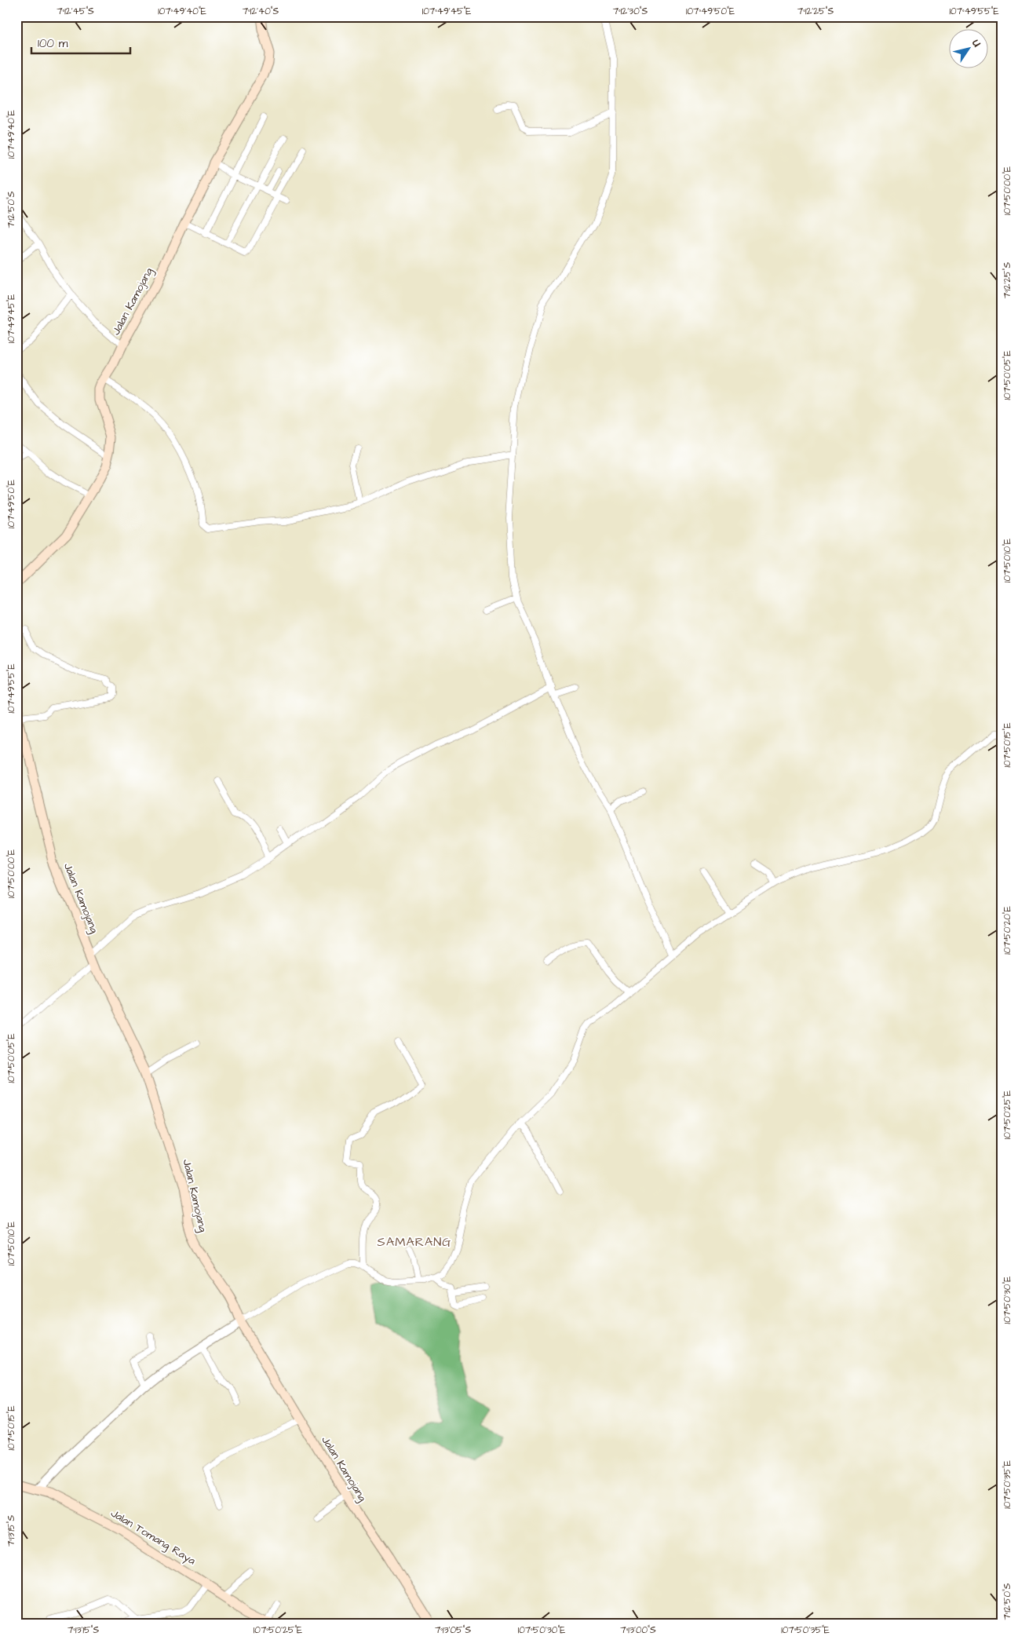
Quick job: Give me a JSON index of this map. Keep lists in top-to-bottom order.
{
  "streets": {
    "main road": ["Jalan Kamojang", "Jalan Tomang Raya"]
  },
  "districts": ["SAMARANG"],
  "scale_bar": "100 m",
  "north": "top right",
  "coordinates": [
    "7°12'45\"S",
    "107°49'40\"E",
    "7°12'40\"S",
    "107°49'45\"E",
    "7°12'30\"S",
    "107°49'50\"E",
    "7°12'25\"S",
    "107°49'55\"E",
    "107°50'00\"E",
    "7°12'50\"S",
    "107°50'05\"E",
    "107°50'10\"E",
    "107°50'15\"E",
    "107°50'20\"E",
    "107°50'25\"E",
    "107°50'30\"E",
    "107°50'35\"E",
    "7°13'15\"S",
    "7°13'05\"S",
    "7°13'00\"S"
  ]
}
